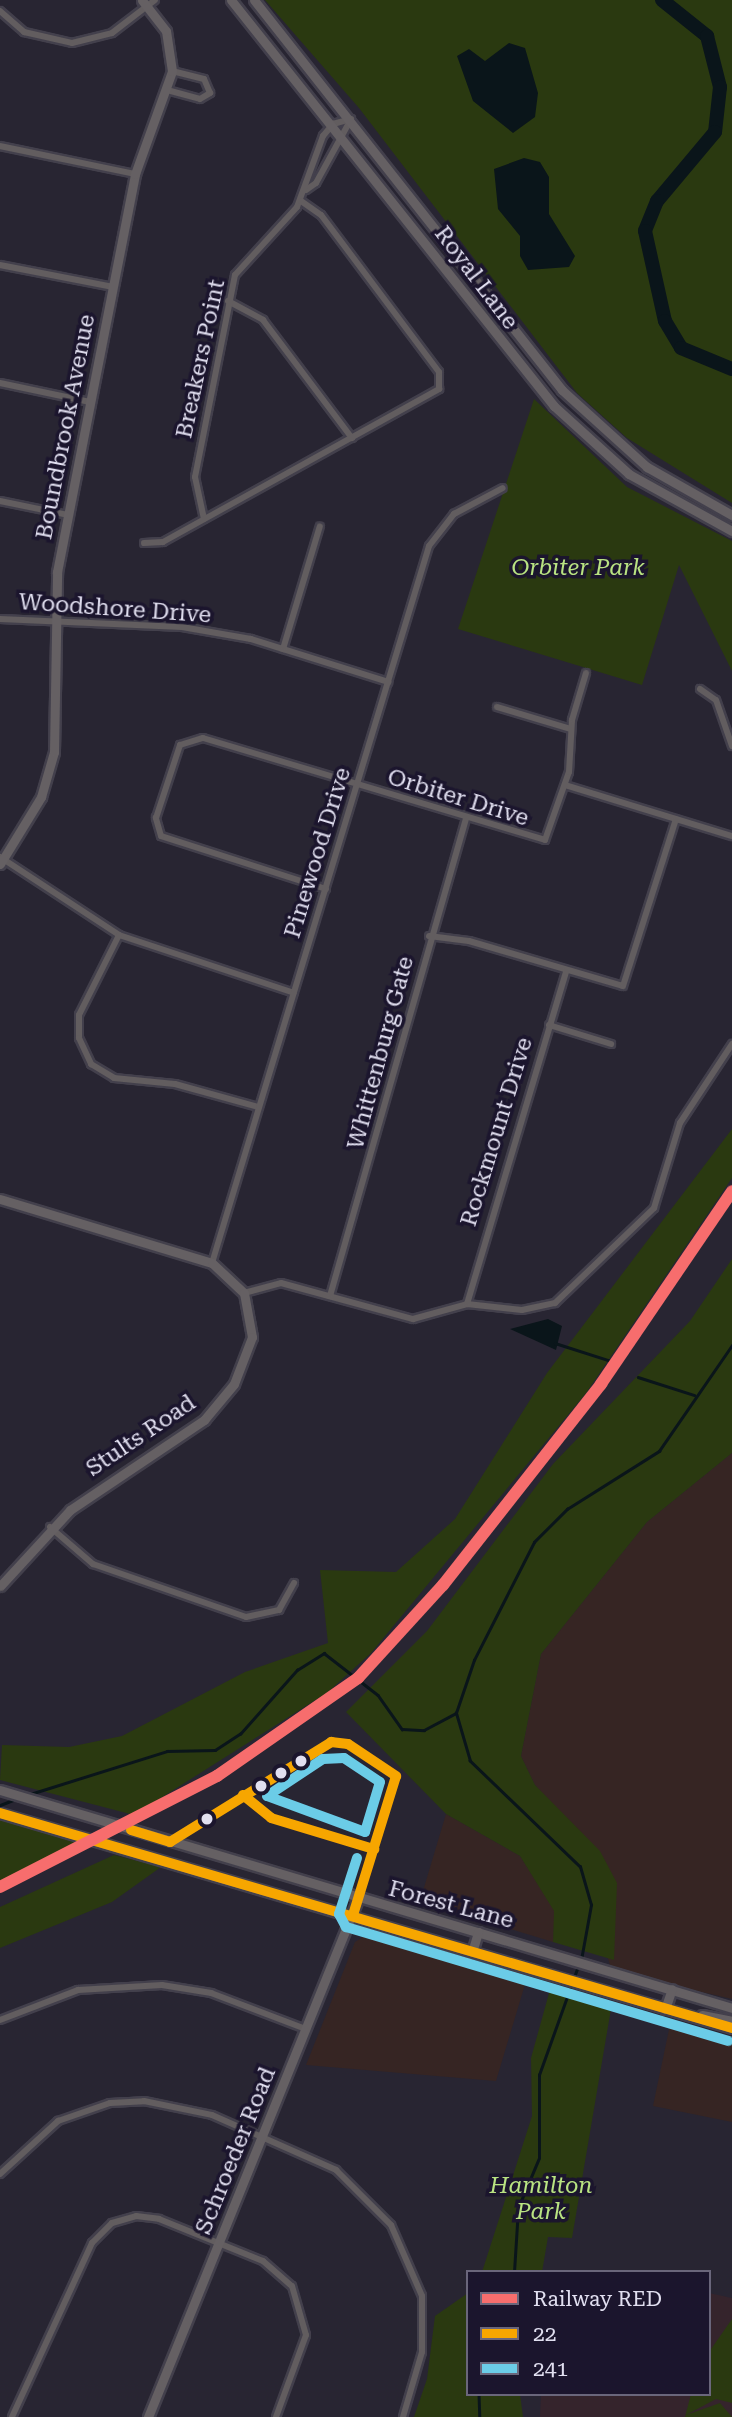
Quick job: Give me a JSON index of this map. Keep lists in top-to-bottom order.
{
  "streets": {
    "main road": [
      "Royal Lane",
      "Boundbrook Avenue",
      "Stults Road",
      "Forest Lane",
      "Schroeder Road"
    ],
    "street": [
      "Breakers Point",
      "Woodshore Drive",
      "Orbiter Drive",
      "Pinewood Drive",
      "Whittenburg Gate",
      "Rockmount Drive"
    ]
  },
  "crossings": [
    ["Royal Lane", "Breakers Point"],
    ["Boundbrook Avenue", "Woodshore Drive"],
    ["Woodshore Drive", "Pinewood Drive"],
    ["Orbiter Drive", "Pinewood Drive"],
    ["Orbiter Drive", "Whittenburg Gate"],
    ["Forest Lane", "Schroeder Road"]
  ],
  "parks": ["Orbiter Park", "Hamilton Park"],
  "lines": ["rail line RED", "transit line 22", "transit line 241"],
  "legend": ["Railway RED", "22", "241"]
}
